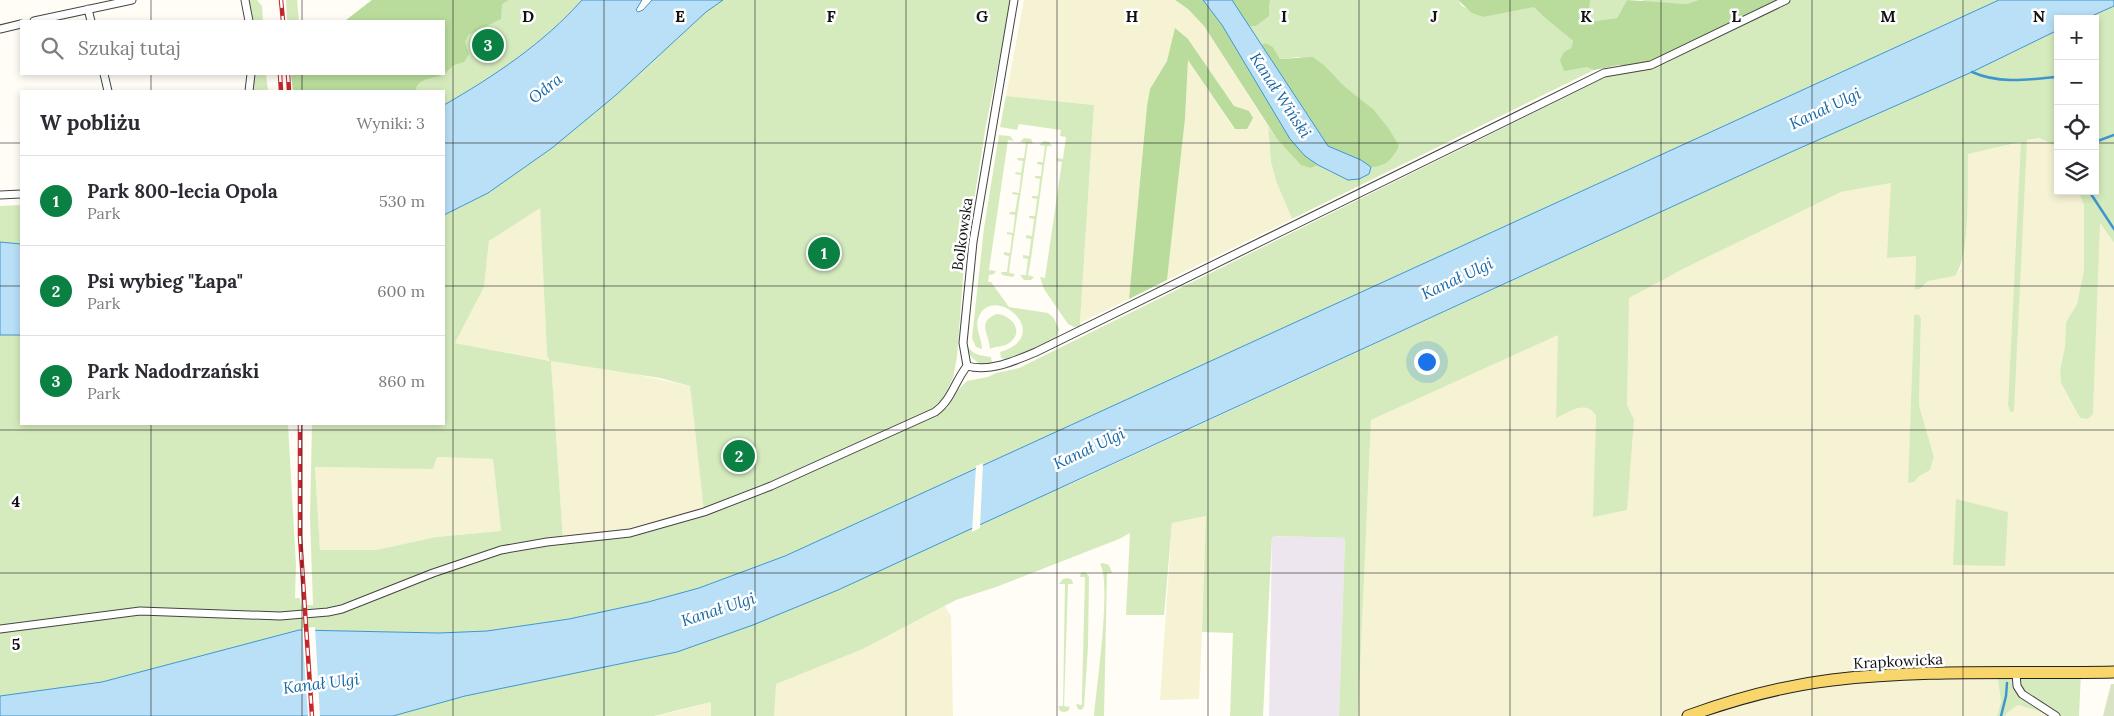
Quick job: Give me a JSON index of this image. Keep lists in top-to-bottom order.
{
  "streets": {
    "main road": ["Krapkowicka"],
    "street": ["Bolkowska"]
  },
  "water": ["Odra", "Kanał Wiński", "Kanał Ulgi"],
  "page": {
    "map_buttons": ["+", "−"],
    "search": "Szukaj tutaj",
    "pins": ["3", "1", "2"],
    "heading": ["W pobliżu", "Wyniki: 3"],
    "list": [
      {
        "mark": "1",
        "name": "Park 800-lecia Opola",
        "note": "Park",
        "value": "530 m"
      },
      {
        "mark": "2",
        "name": "Psi wybieg \"Łapa\"",
        "note": "Park",
        "value": "600 m"
      },
      {
        "mark": "3",
        "name": "Park Nadodrzański",
        "note": "Park",
        "value": "860 m"
      }
    ]
  },
  "grid": {
    "columns": [
      "D",
      "E",
      "F",
      "G",
      "H",
      "I",
      "J",
      "K",
      "L",
      "M",
      "N"
    ],
    "rows": ["4", "5"]
  }
}
